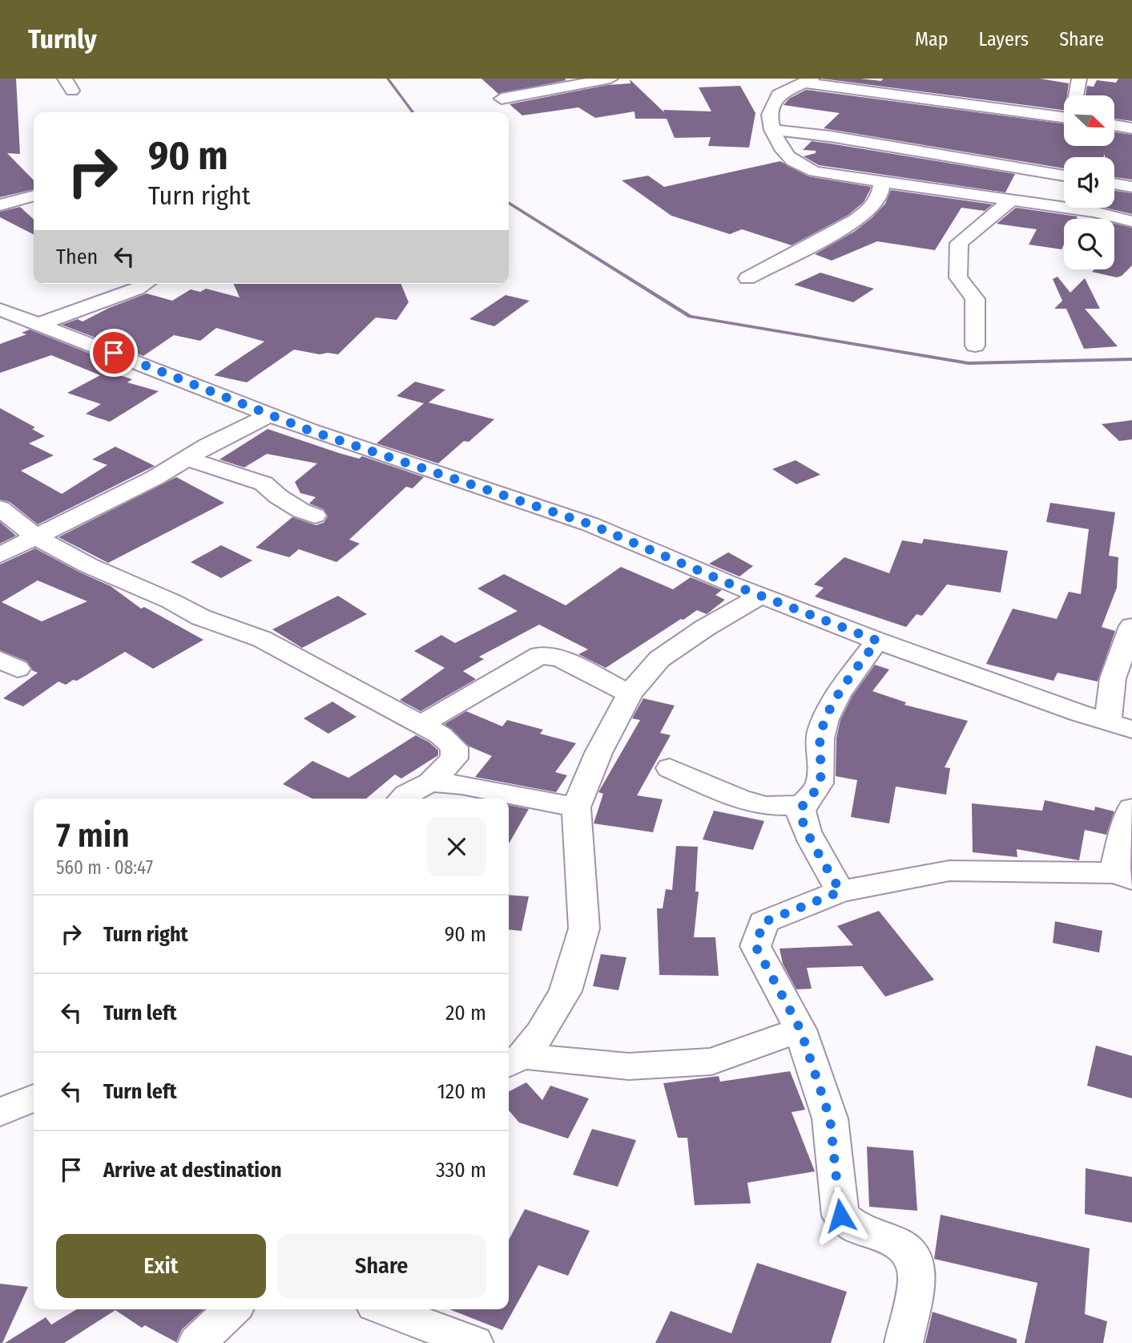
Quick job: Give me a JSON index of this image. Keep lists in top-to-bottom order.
{
  "north": "bottom right",
  "page": {
    "header": "Turnly",
    "nav": ["Map", "Layers", "Share"],
    "turn": ["90 m", "Turn right"],
    "then": "Then",
    "heading": ["7 min", "560 m · 08:47"],
    "list": [
      {
        "name": "Turn right",
        "value": "90 m"
      },
      {
        "name": "Turn left",
        "value": "20 m"
      },
      {
        "name": "Turn left",
        "value": "120 m"
      },
      {
        "name": "Arrive at destination",
        "value": "330 m"
      }
    ],
    "buttons": ["Exit", "Share"]
  }
}
